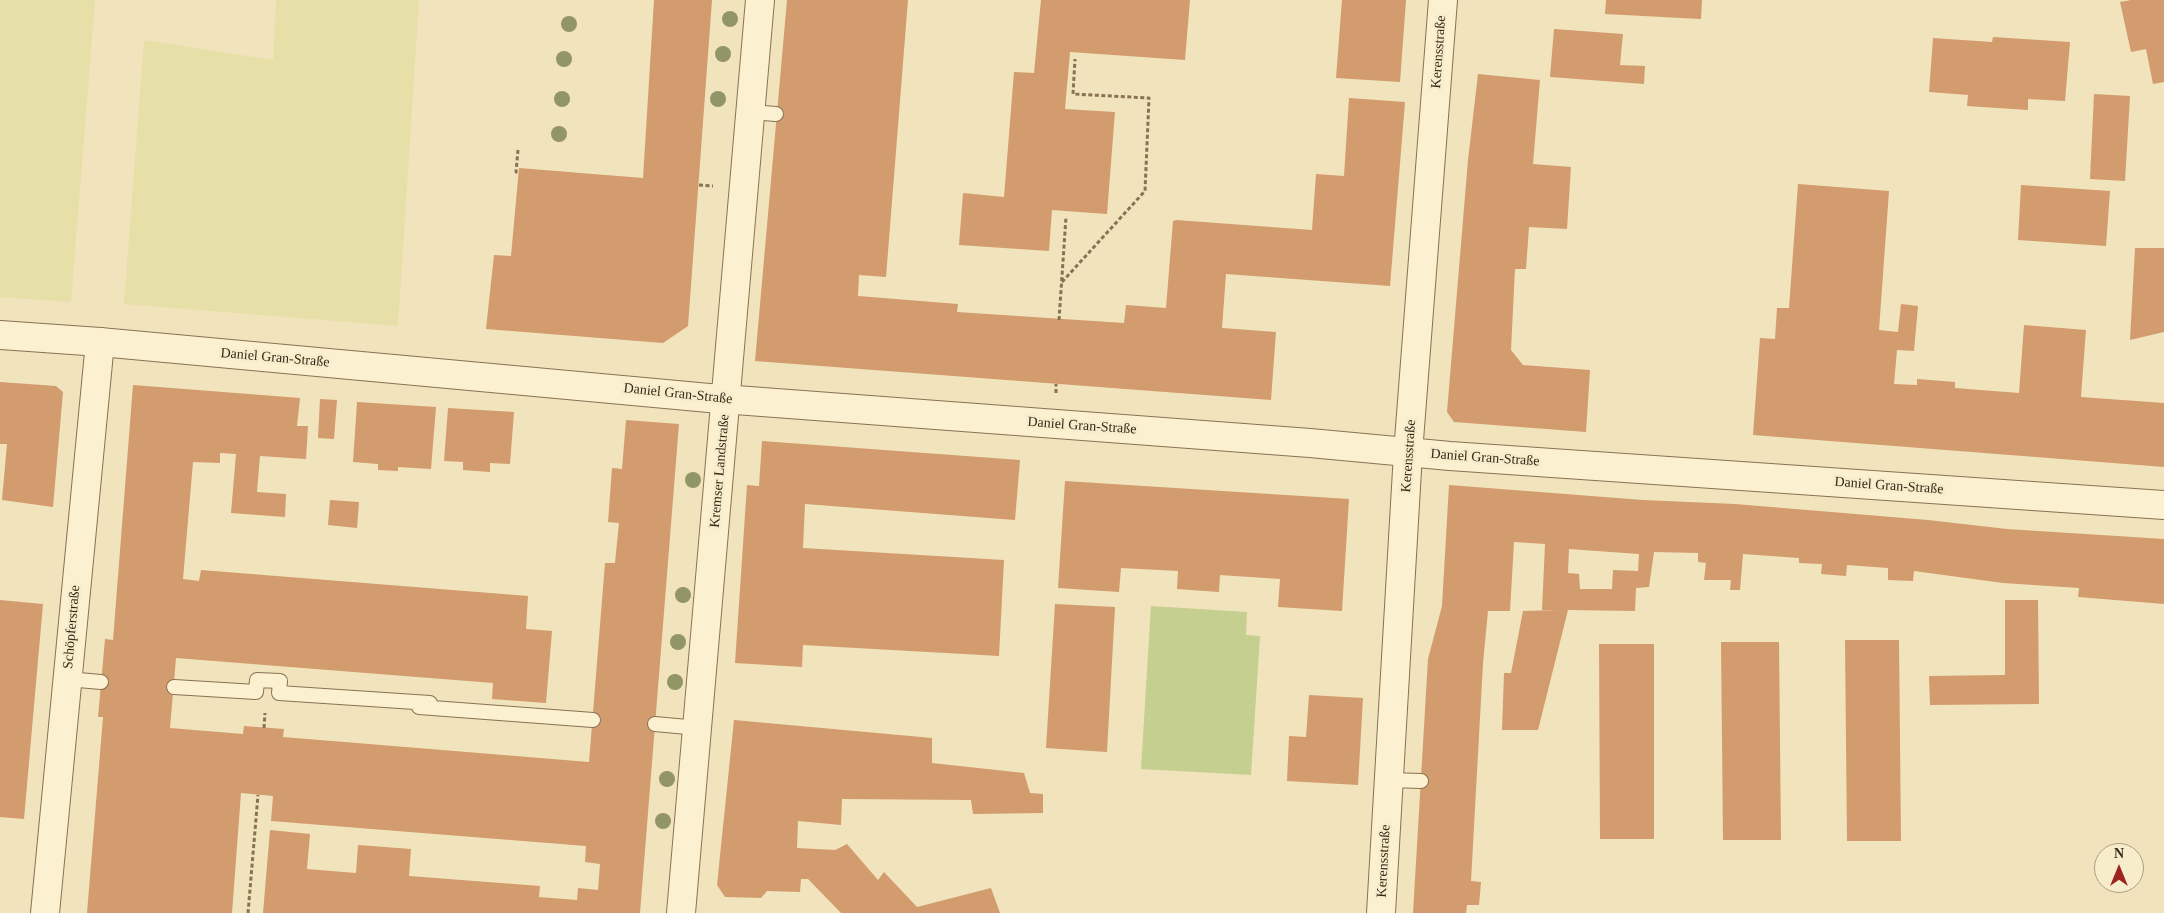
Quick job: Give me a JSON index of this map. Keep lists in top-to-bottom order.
{
  "streets": {
    "street": [
      "Kerensstraße",
      "Daniel Gran-Straße",
      "Kremser Landstraße",
      "Schöpferstraße"
    ]
  },
  "crossings": [
    ["Kerensstraße", "Daniel Gran-Straße"],
    ["Daniel Gran-Straße", "Kremser Landstraße"],
    ["Daniel Gran-Straße", "Schöpferstraße"]
  ],
  "north": "top"
}
